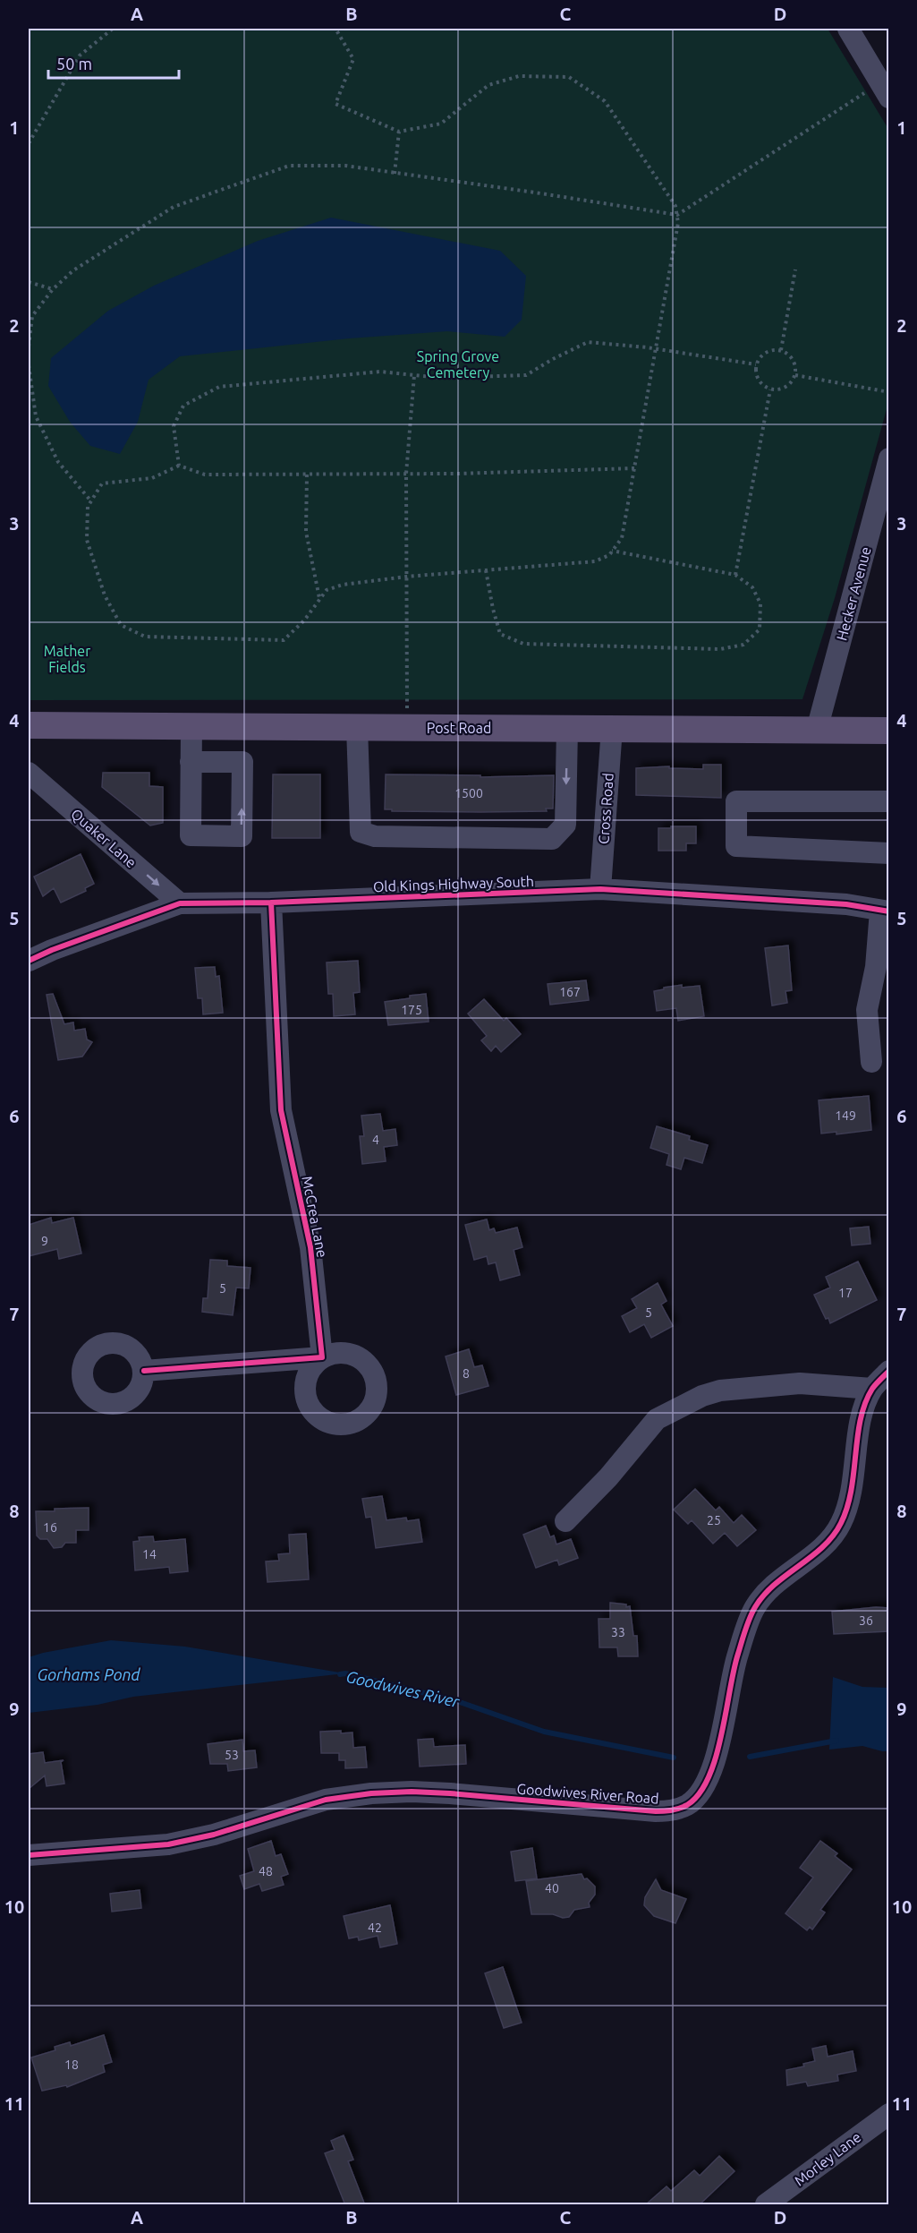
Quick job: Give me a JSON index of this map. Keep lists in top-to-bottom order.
{
  "streets": {
    "main road": ["Post Road"],
    "street": [
      "Hecker Avenue",
      "Cross Road",
      "Quaker Lane",
      "Old Kings Highway South",
      "McCrea Lane",
      "Goodwives River Road",
      "Morley Lane"
    ]
  },
  "crossings": [
    ["Hecker Avenue", "Post Road"],
    ["Post Road", "Cross Road"],
    ["Cross Road", "Old Kings Highway South"],
    ["Quaker Lane", "Old Kings Highway South"],
    ["Old Kings Highway South", "McCrea Lane"]
  ],
  "one_way": ["Quaker Lane"],
  "water": ["Gorhams Pond", "Goodwives River"],
  "parks": ["Spring Grove Cemetery", "Mather Fields"],
  "house_numbers": [
    "1500",
    "167",
    "175",
    "149",
    "4",
    "9",
    "5",
    "17",
    "5",
    "8",
    "25",
    "16",
    "14",
    "36",
    "33",
    "53",
    "48",
    "40",
    "42",
    "18"
  ],
  "scale_bar": "50 m",
  "grid": {
    "columns": [
      "A",
      "B",
      "C",
      "D"
    ],
    "rows": [
      "1",
      "2",
      "3",
      "4",
      "5",
      "6",
      "7",
      "8",
      "9",
      "10",
      "11"
    ]
  }
}
